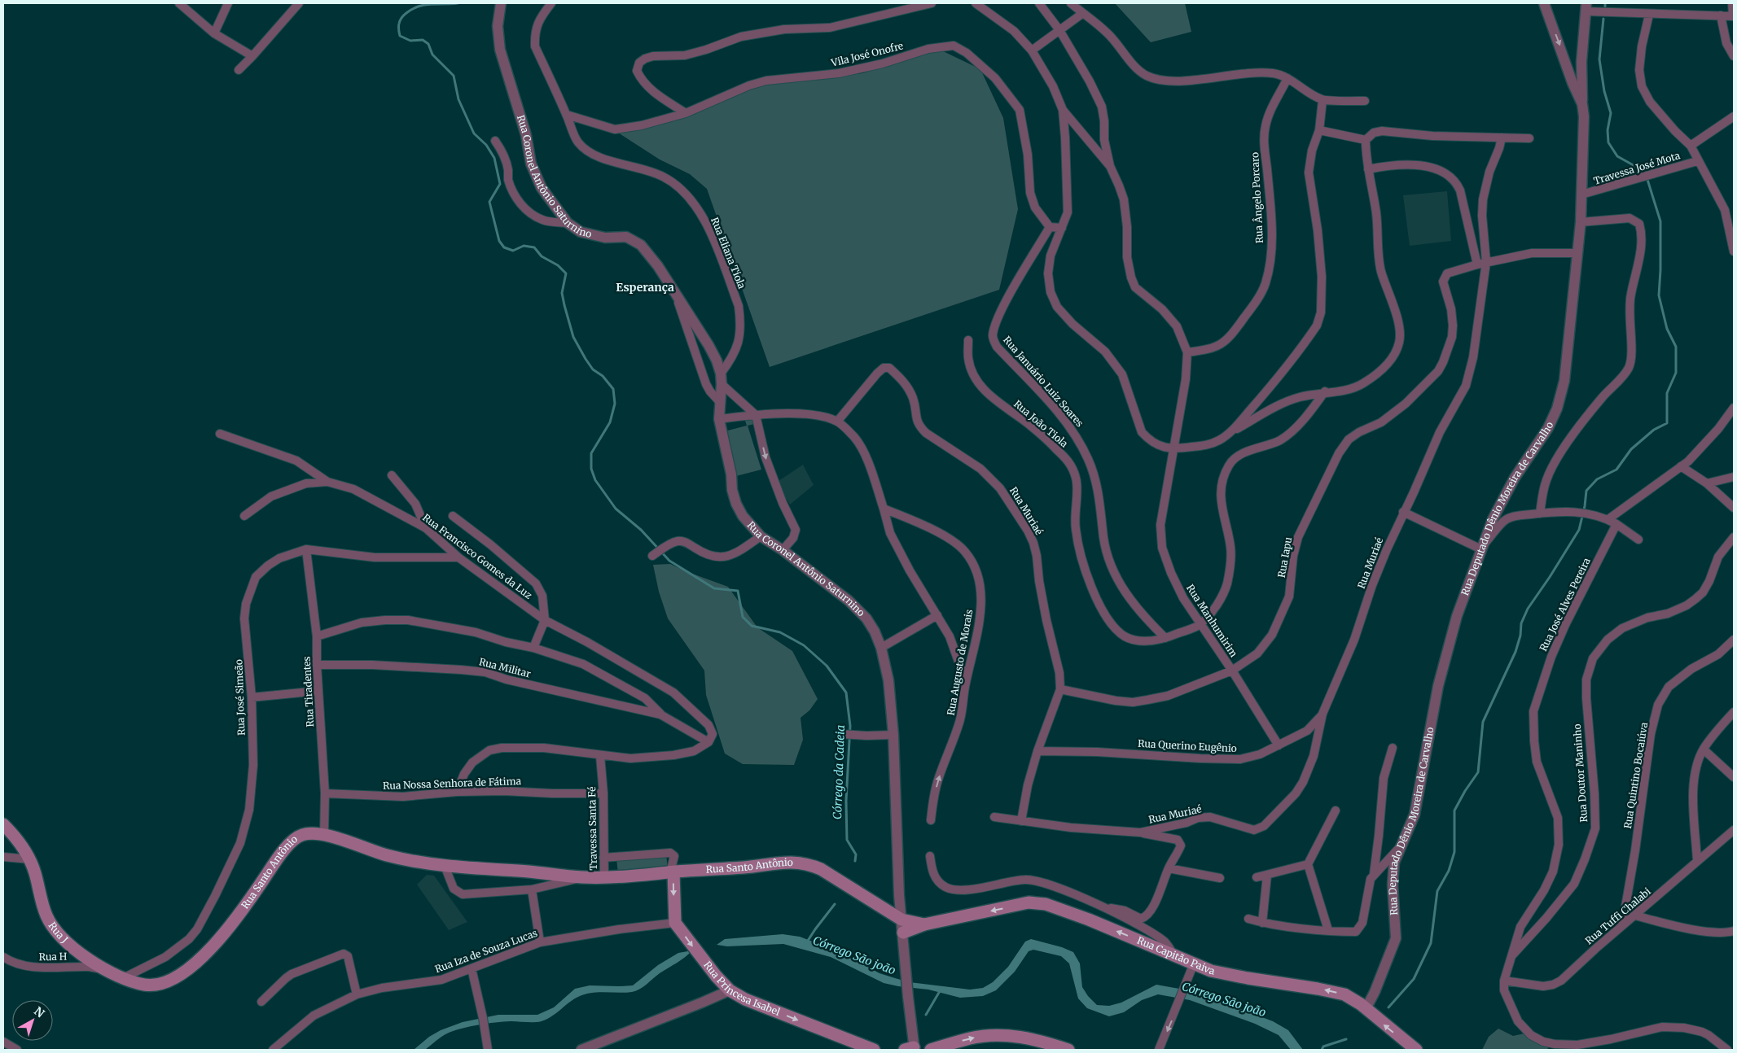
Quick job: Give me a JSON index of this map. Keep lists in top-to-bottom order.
{
  "streets": {
    "main road": [
      "Rua Santo Antônio",
      "Rua J",
      "Rua Capitão Paiva",
      "Rua Princesa Isabel"
    ],
    "street": [
      "Vila José Onofre",
      "Travessa José Mota",
      "Rua Coronel Antônio Saturnino",
      "Rua Ângelo Porcaro",
      "Rua Eliana Tiola",
      "Rua Januário Luiz Soares",
      "Rua João Tiola",
      "Rua Deputado Dênio Moreira de Carvalho",
      "Rua Muriaé",
      "Rua Francisco Gomes da Luz",
      "Rua Iapu",
      "Rua José Alves Pereira",
      "Rua Manhumirim",
      "Rua Augusto de Morais",
      "Rua Militar",
      "Rua Tiradentes",
      "Rua José Simeão",
      "Rua Querino Eugênio",
      "Rua Doutor Maninho",
      "Rua Quintino Bocaiúva",
      "Rua Nossa Senhora de Fátima",
      "Travessa Santa Fé",
      "Rua Tuffi Chalabi",
      "Rua Iza de Souza Lucas",
      "Rua H"
    ]
  },
  "crossings": [
    ["Vila José Onofre", "Rua Eliana Tiola"],
    ["Vila José Onofre", "Rua Januário Luiz Soares"],
    ["Travessa José Mota", "Rua Deputado Dênio Moreira de Carvalho"],
    ["Rua Coronel Antônio Saturnino", "Rua Eliana Tiola"],
    ["Rua Coronel Antônio Saturnino", "Rua Santo Antônio"],
    ["Rua Ângelo Porcaro", "Rua Manhumirim"],
    ["Rua Januário Luiz Soares", "Rua João Tiola"],
    ["Rua João Tiola", "Rua Manhumirim"],
    ["Rua Deputado Dênio Moreira de Carvalho", "Rua Capitão Paiva"],
    ["Rua Muriaé", "Rua Iapu"],
    ["Rua Muriaé", "Rua Querino Eugênio"],
    ["Rua Francisco Gomes da Luz", "Rua José Simeão"],
    ["Rua Iapu", "Rua Manhumirim"],
    ["Rua José Alves Pereira", "Rua Doutor Maninho"],
    ["Rua Manhumirim", "Rua Querino Eugênio"],
    ["Rua Militar", "Rua Tiradentes"],
    ["Rua Tiradentes", "Rua José Simeão"],
    ["Rua Tiradentes", "Rua Nossa Senhora de Fátima"],
    ["Rua Tiradentes", "Rua Santo Antônio"],
    ["Rua José Simeão", "Rua Santo Antônio"],
    ["Rua José Simeão", "Rua J"],
    ["Rua Doutor Maninho", "Rua Tuffi Chalabi"],
    ["Rua Quintino Bocaiúva", "Rua Tuffi Chalabi"],
    ["Rua Nossa Senhora de Fátima", "Travessa Santa Fé"],
    ["Travessa Santa Fé", "Rua Santo Antônio"],
    ["Rua Santo Antônio", "Rua J"],
    ["Rua Santo Antônio", "Rua Capitão Paiva"],
    ["Rua J", "Rua H"],
    ["Rua Iza de Souza Lucas", "Rua Princesa Isabel"]
  ],
  "one_way": ["Rua Augusto de Morais", "Rua Capitão Paiva", "Rua Princesa Isabel"],
  "districts": ["Esperança"],
  "water": ["Córrego da Cadeia", "Córrego São joão"],
  "north": "top right"
}
